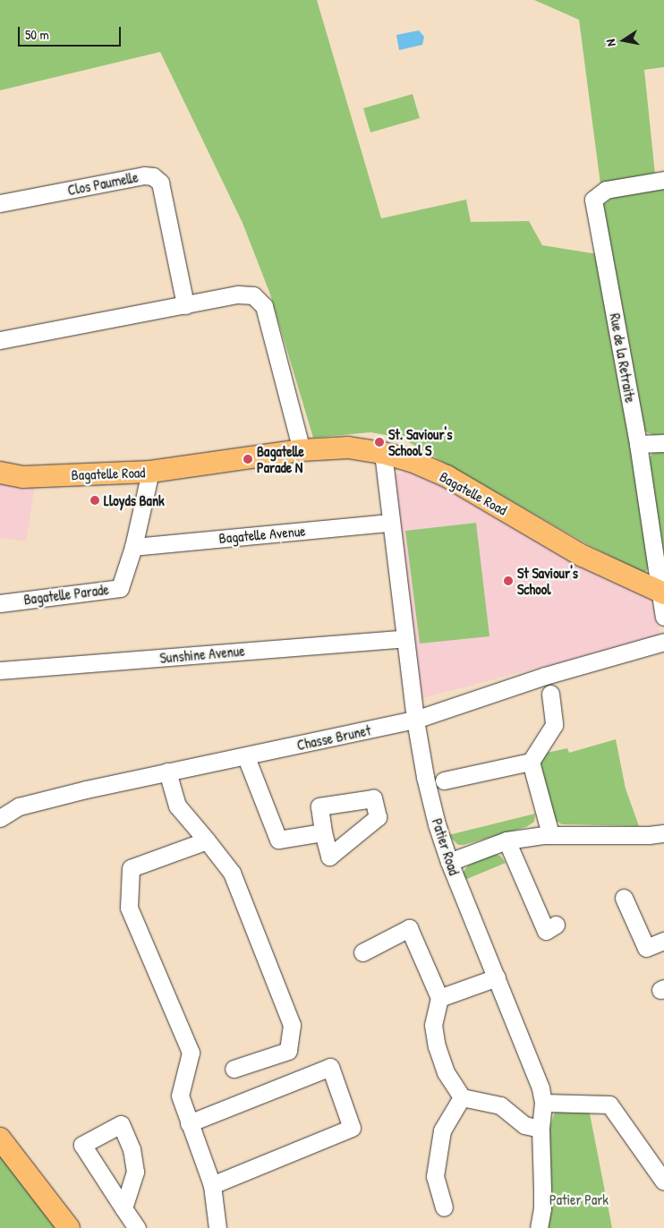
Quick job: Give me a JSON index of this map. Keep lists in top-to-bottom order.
{
  "streets": {
    "main road": ["Bagatelle Road"],
    "street": [
      "Clos Paumelle",
      "Rue de la Retraite",
      "Bagatelle Avenue",
      "Bagatelle Parade",
      "Sunshine Avenue",
      "Chasse Brunet",
      "Patier Road"
    ]
  },
  "crossings": [
    ["Rue de la Retraite", "Bagatelle Road"],
    ["Bagatelle Road", "Bagatelle Parade"],
    ["Bagatelle Road", "Patier Road"],
    ["Bagatelle Avenue", "Bagatelle Parade"],
    ["Bagatelle Avenue", "Patier Road"],
    ["Sunshine Avenue", "Patier Road"],
    ["Chasse Brunet", "Patier Road"]
  ],
  "parks": ["Patier Park"],
  "places": [
    "St. Saviour's School S",
    "Bagatelle Parade N",
    "Lloyds Bank",
    "St Saviour's School"
  ],
  "scale_bar": "50 m",
  "north": "left"
}
